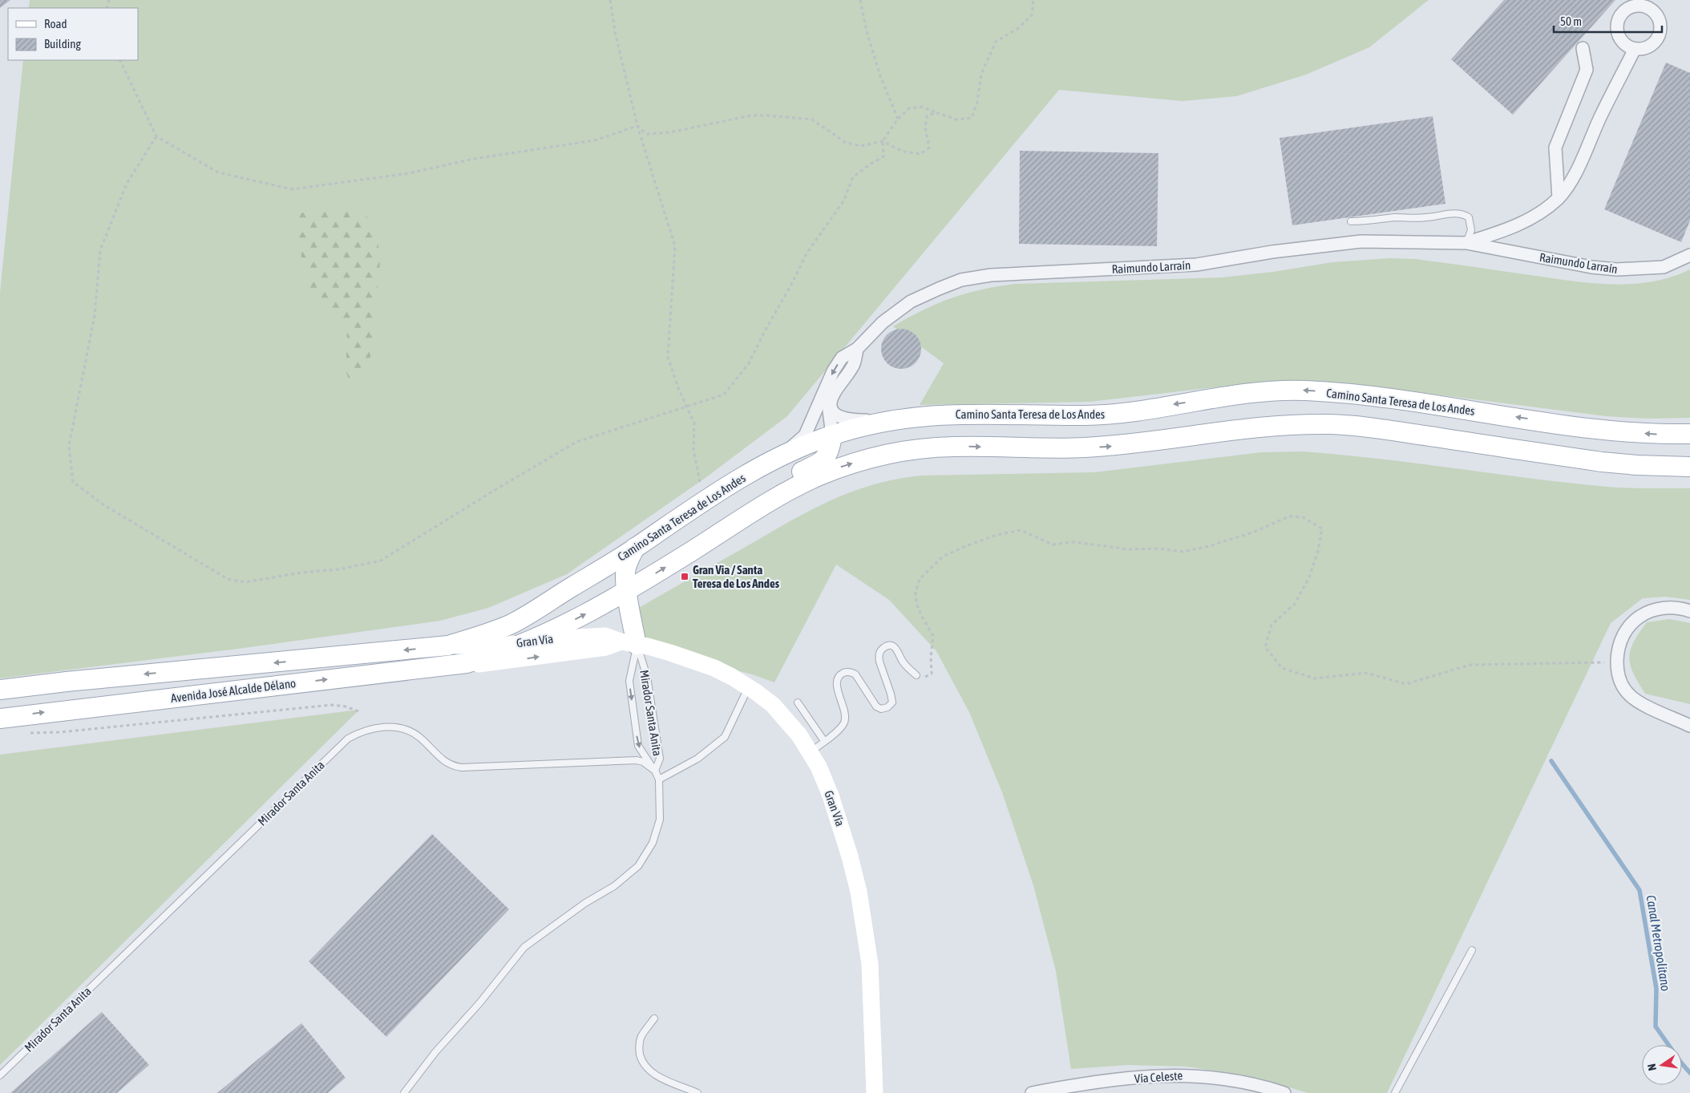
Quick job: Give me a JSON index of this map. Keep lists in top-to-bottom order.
{
  "streets": {
    "main road": ["Camino Santa Teresa de Los Andes", "Gran Vía", "Avenida José Alcalde Délano"],
    "street": ["Raimundo Larraín", "Vía Celeste"],
    "lane": ["Mirador Santa Anita"]
  },
  "crossings": [
    ["Raimundo Larraín", "Camino Santa Teresa de Los Andes"],
    ["Camino Santa Teresa de Los Andes", "Gran Vía"],
    ["Camino Santa Teresa de Los Andes", "Avenida José Alcalde Délano"],
    ["Gran Vía", "Avenida José Alcalde Délano"],
    ["Gran Vía", "Mirador Santa Anita"]
  ],
  "water": ["Canal Metropolitano"],
  "places": {
    "transit": ["Gran Via / Santa Teresa de Los Andes"]
  },
  "legend": ["Road", "Building"],
  "scale_bar": "50 m",
  "north": "left"
}
